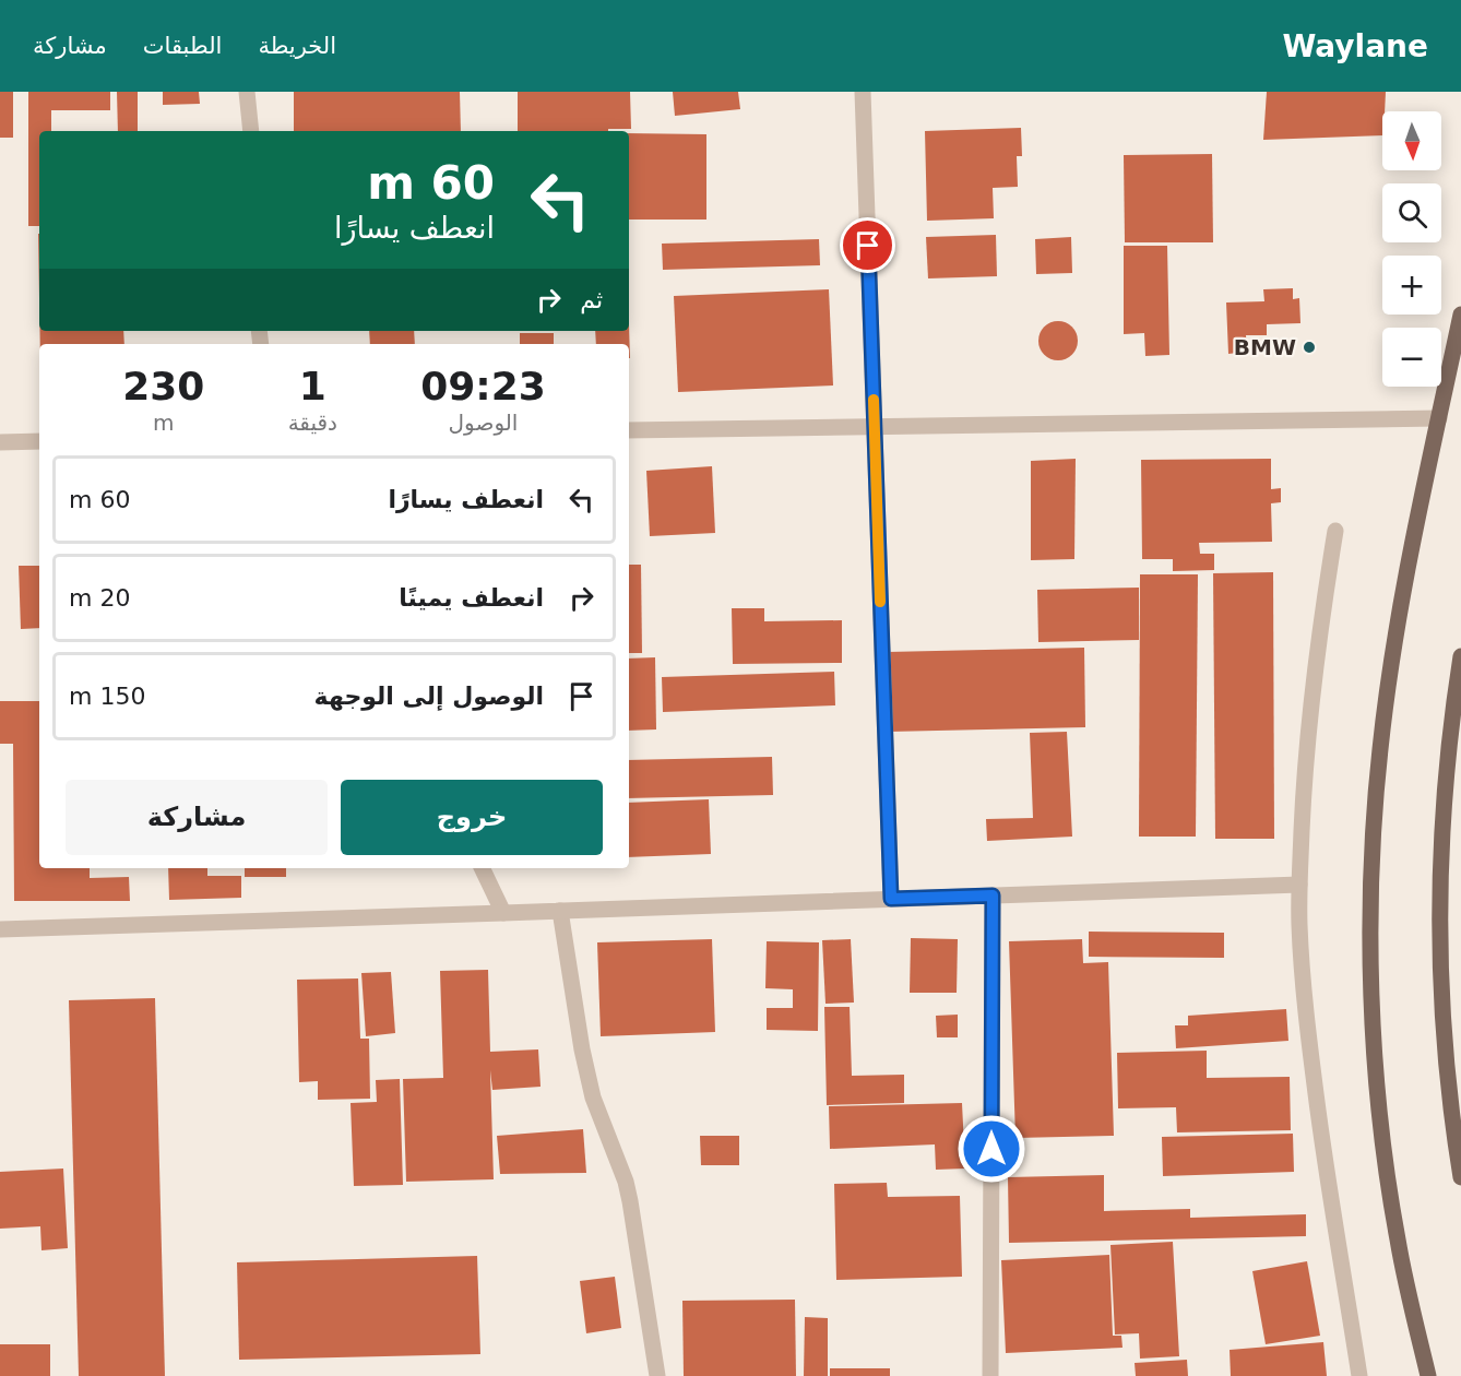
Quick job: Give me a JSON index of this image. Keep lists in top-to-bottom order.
{
  "places": ["BMW"],
  "north": "bottom",
  "page": {
    "header": "Waylane",
    "nav": ["الخريطة", "الطبقات", "مشاركة"],
    "map_buttons": ["+", "−"],
    "turn": ["60 m", "انعطف يسارًا"],
    "then": "ثم",
    "eta": [
      "09:23",
      "الوصول",
      "1",
      "دقيقة",
      "230",
      "m"
    ],
    "list": [
      {
        "name": "انعطف يسارًا",
        "value": "60 m"
      },
      {
        "name": "انعطف يمينًا",
        "value": "20 m"
      },
      {
        "name": "الوصول إلى الوجهة",
        "value": "150 m"
      }
    ],
    "buttons": ["خروج", "مشاركة"]
  }
}
